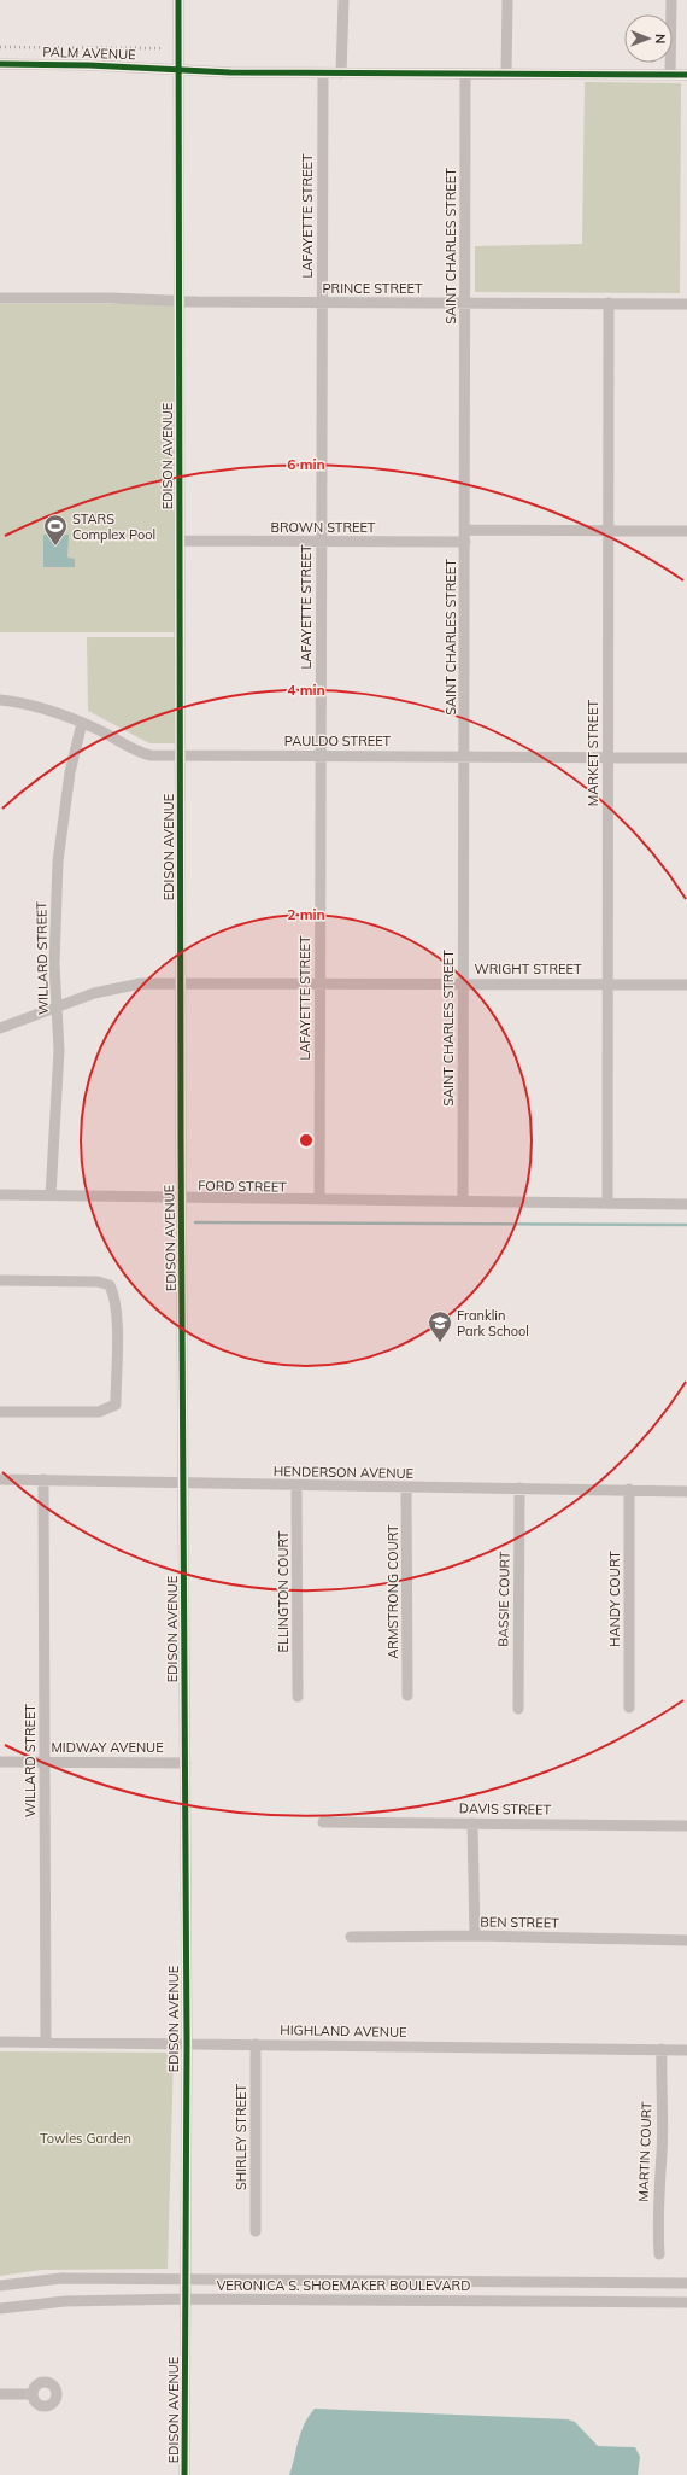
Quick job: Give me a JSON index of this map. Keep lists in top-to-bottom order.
{
  "streets": {
    "street": [
      "PALM AVENUE",
      "LAFAYETTE STREET",
      "SAINT CHARLES STREET",
      "PRINCE STREET",
      "EDISON AVENUE",
      "BROWN STREET",
      "PAULDO STREET",
      "MARKET STREET",
      "WILLARD STREET",
      "WRIGHT STREET",
      "FORD STREET",
      "HENDERSON AVENUE",
      "ELLINGTON COURT",
      "ARMSTRONG COURT",
      "BASSIE COURT",
      "HANDY COURT",
      "MIDWAY AVENUE",
      "DAVIS STREET",
      "BEN STREET",
      "HIGHLAND AVENUE",
      "SHIRLEY STREET",
      "MARTIN COURT",
      "VERONICA S. SHOEMAKER BOULEVARD"
    ]
  },
  "crossings": [
    ["PALM AVENUE", "LAFAYETTE STREET"],
    ["PALM AVENUE", "SAINT CHARLES STREET"],
    ["PALM AVENUE", "EDISON AVENUE"],
    ["LAFAYETTE STREET", "PRINCE STREET"],
    ["LAFAYETTE STREET", "BROWN STREET"],
    ["LAFAYETTE STREET", "PAULDO STREET"],
    ["LAFAYETTE STREET", "WRIGHT STREET"],
    ["LAFAYETTE STREET", "FORD STREET"],
    ["SAINT CHARLES STREET", "PRINCE STREET"],
    ["SAINT CHARLES STREET", "BROWN STREET"],
    ["SAINT CHARLES STREET", "PAULDO STREET"],
    ["SAINT CHARLES STREET", "WRIGHT STREET"],
    ["SAINT CHARLES STREET", "FORD STREET"],
    ["PRINCE STREET", "EDISON AVENUE"],
    ["PRINCE STREET", "MARKET STREET"],
    ["EDISON AVENUE", "BROWN STREET"],
    ["EDISON AVENUE", "PAULDO STREET"],
    ["EDISON AVENUE", "WRIGHT STREET"],
    ["EDISON AVENUE", "FORD STREET"],
    ["EDISON AVENUE", "HENDERSON AVENUE"],
    ["EDISON AVENUE", "MIDWAY AVENUE"],
    ["EDISON AVENUE", "HIGHLAND AVENUE"],
    ["EDISON AVENUE", "VERONICA S. SHOEMAKER BOULEVARD"],
    ["PAULDO STREET", "MARKET STREET"],
    ["PAULDO STREET", "WILLARD STREET"],
    ["MARKET STREET", "WRIGHT STREET"],
    ["MARKET STREET", "FORD STREET"],
    ["WILLARD STREET", "WRIGHT STREET"],
    ["WILLARD STREET", "FORD STREET"],
    ["WILLARD STREET", "HENDERSON AVENUE"],
    ["WILLARD STREET", "MIDWAY AVENUE"],
    ["WILLARD STREET", "HIGHLAND AVENUE"],
    ["HENDERSON AVENUE", "ELLINGTON COURT"],
    ["HENDERSON AVENUE", "ARMSTRONG COURT"],
    ["HENDERSON AVENUE", "BASSIE COURT"],
    ["HENDERSON AVENUE", "HANDY COURT"],
    ["HIGHLAND AVENUE", "SHIRLEY STREET"],
    ["HIGHLAND AVENUE", "MARTIN COURT"]
  ],
  "parks": ["Towles Garden"],
  "places": {
    "sports": ["STARS Complex Pool"],
    "school or university": ["Franklin Park School"]
  },
  "north": "right",
  "rings": ["6 min", "4 min", "2 min"]
}
